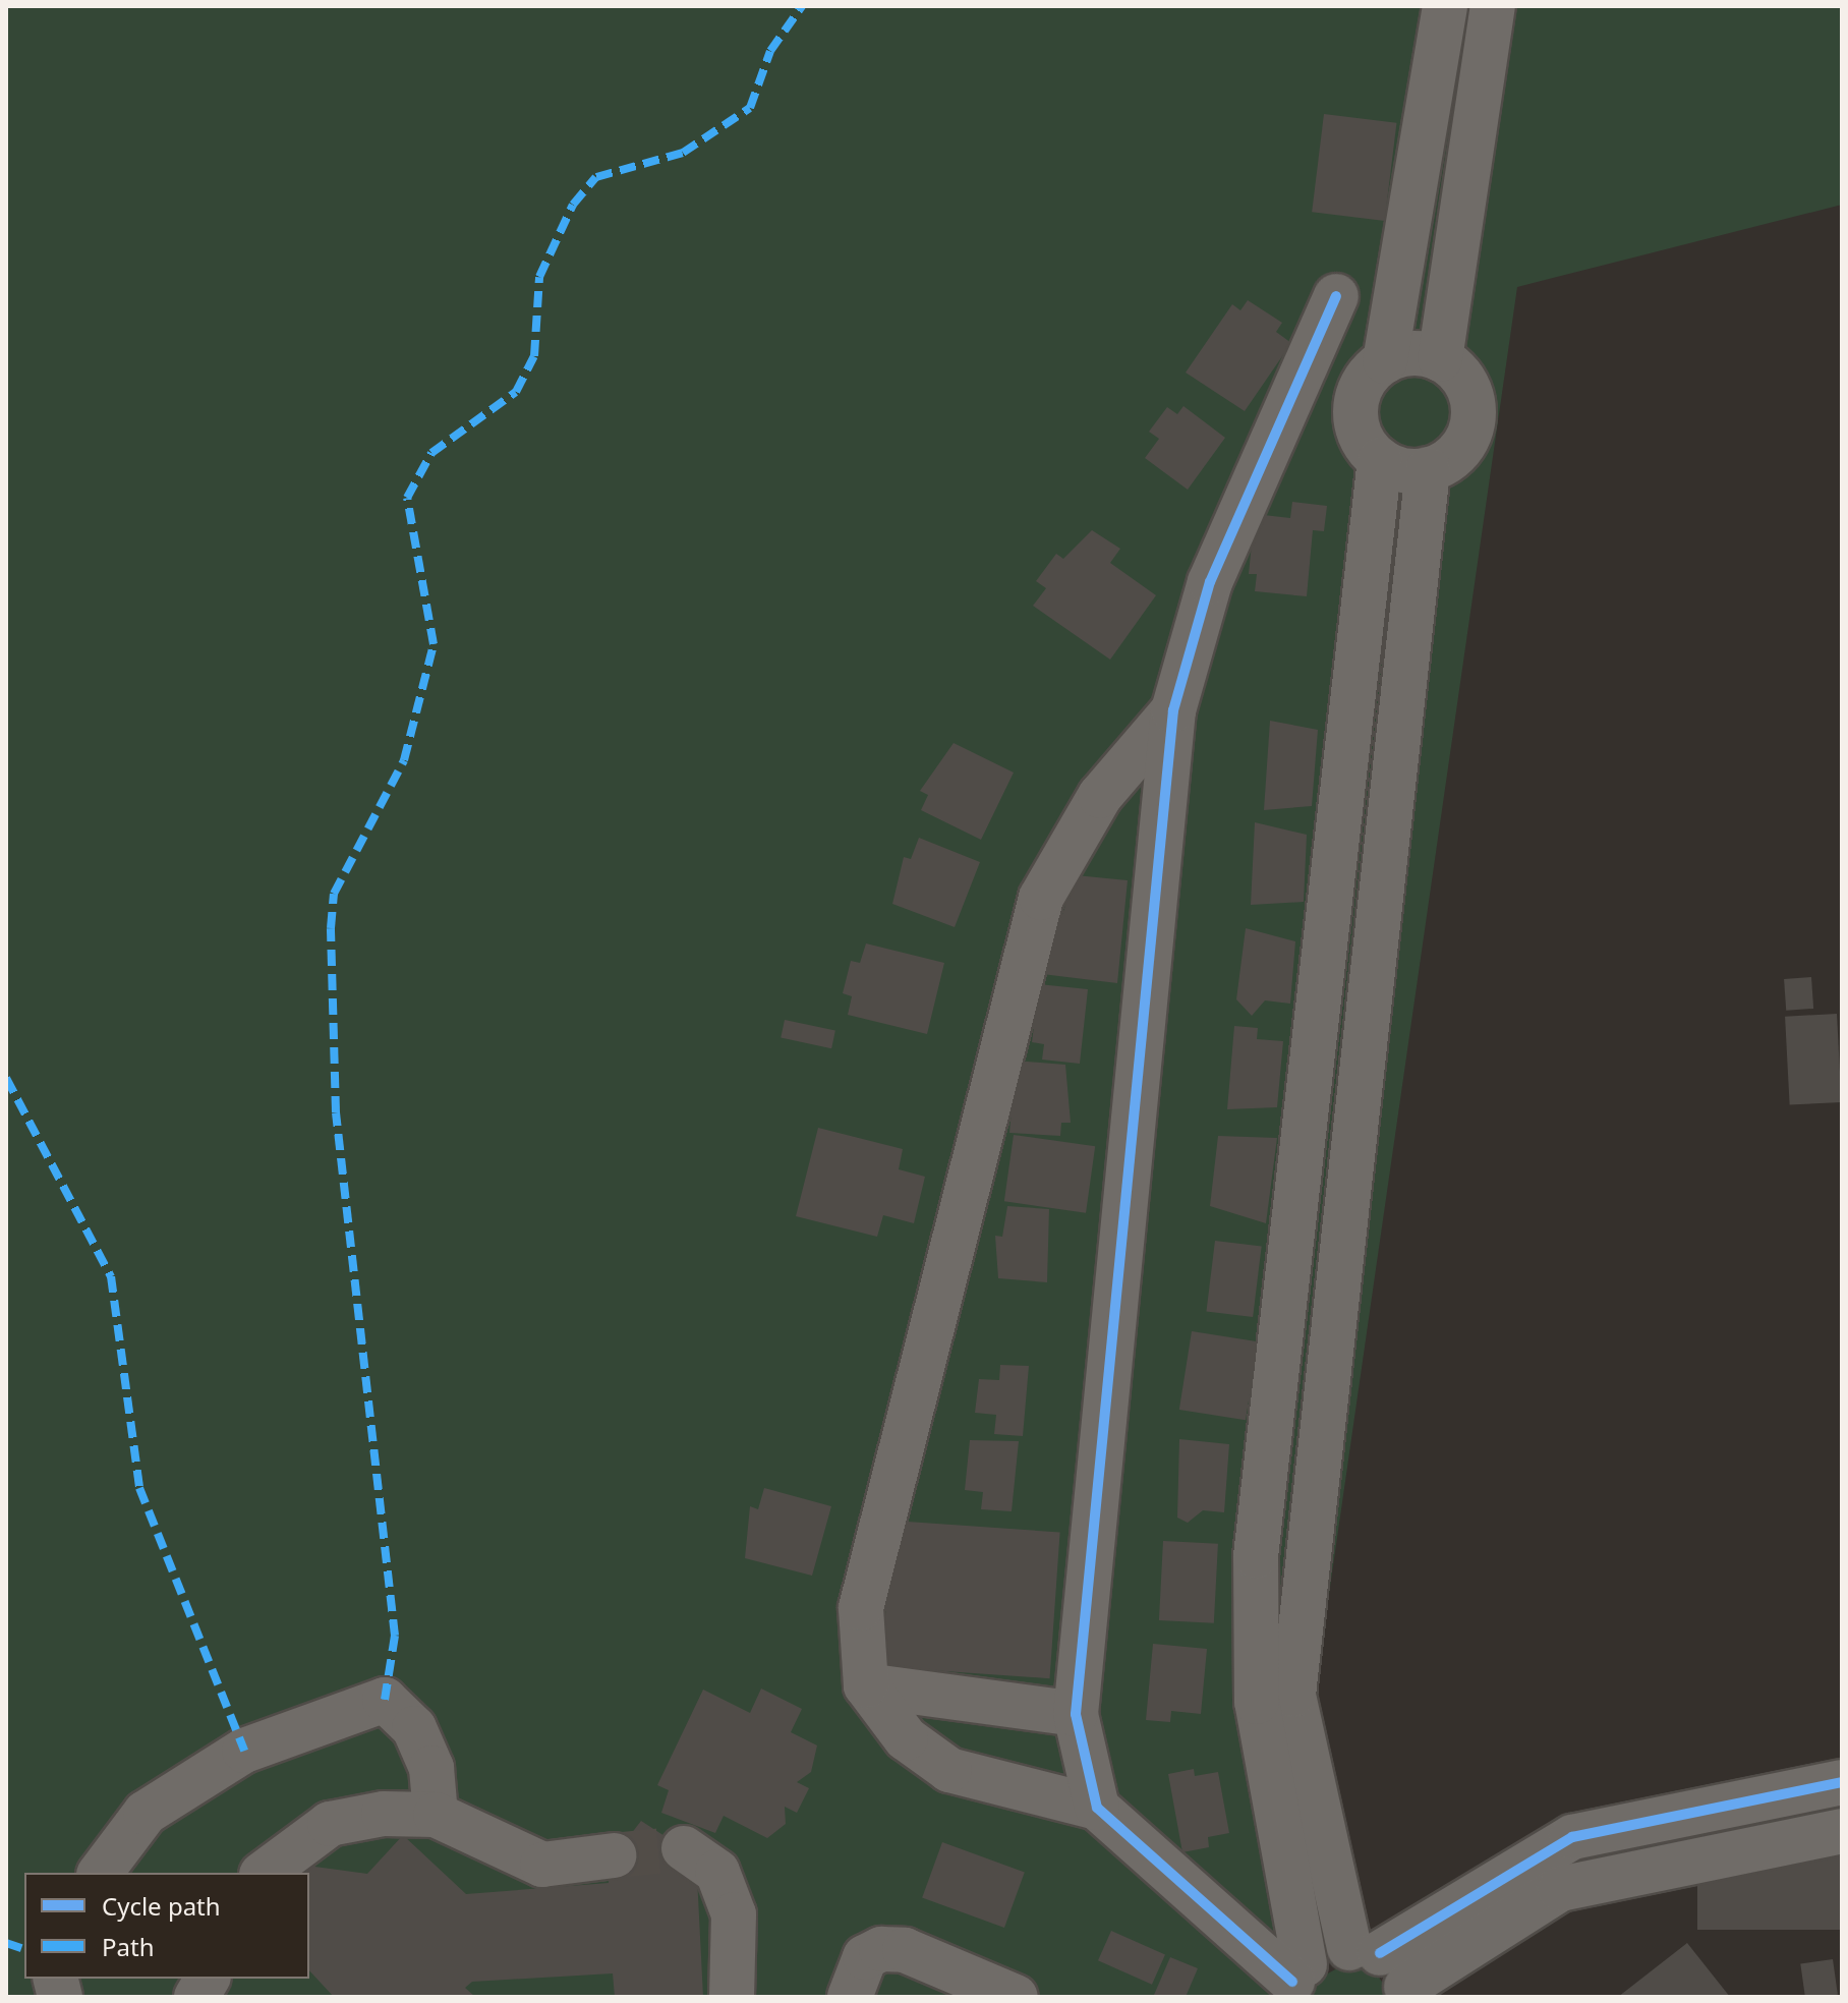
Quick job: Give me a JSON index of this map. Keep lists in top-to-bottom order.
{
  "legend": ["Cycle path", "Path"]
}
